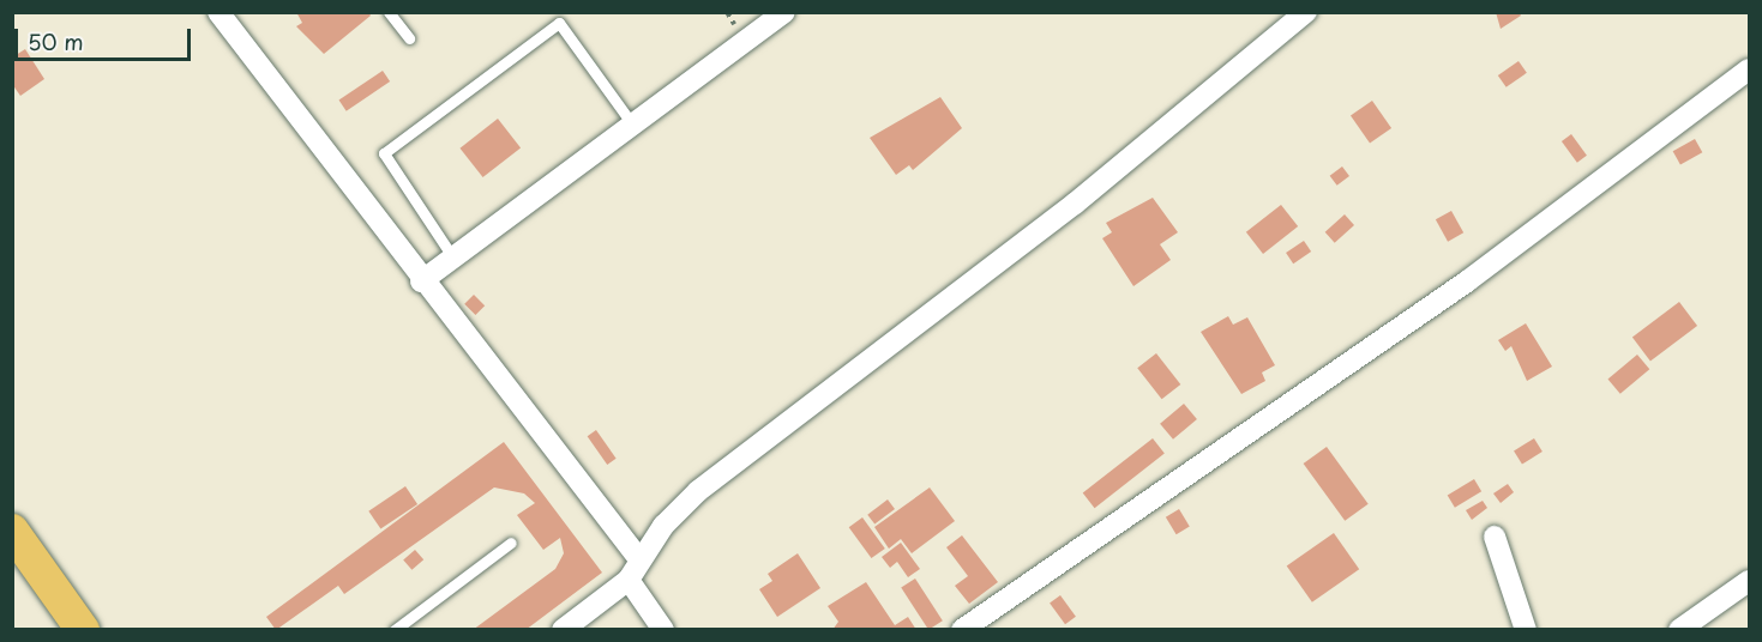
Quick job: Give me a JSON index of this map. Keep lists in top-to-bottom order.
{
  "scale_bar": "50 m"
}
